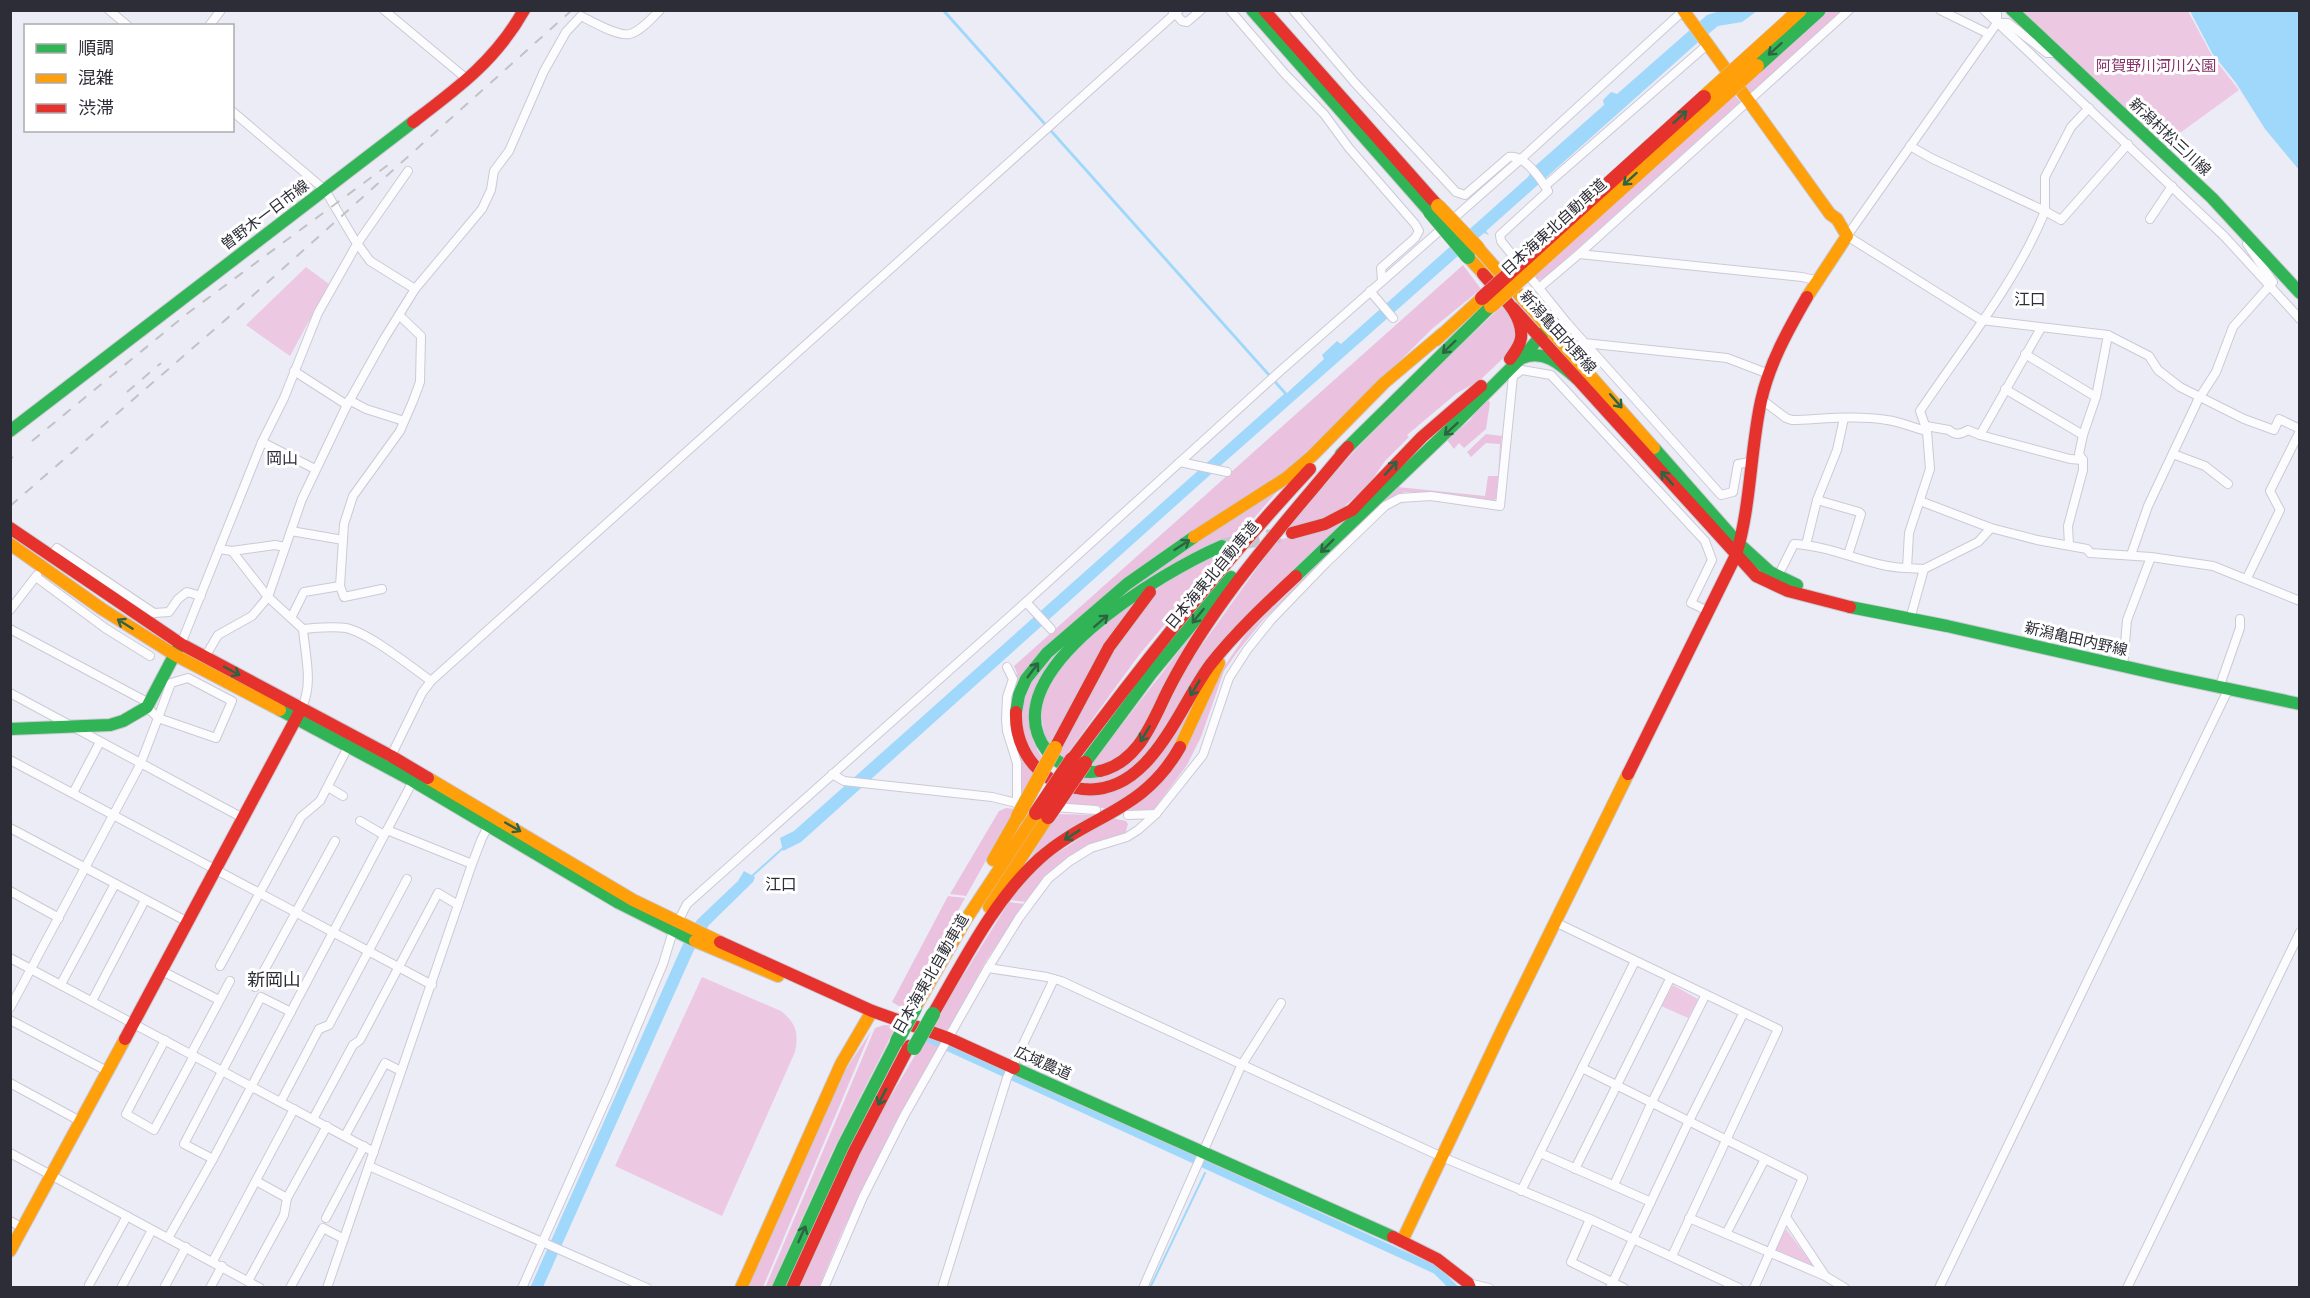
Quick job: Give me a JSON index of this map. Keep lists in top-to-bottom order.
{
  "streets": {
    "main road": [
      "新潟村松三川線",
      "曽野木一日市線",
      "日本海東北自動車道",
      "新潟亀田内野線",
      "広域農道"
    ]
  },
  "districts": [
    "江口",
    "岡山",
    "江口",
    "新岡山"
  ],
  "parks": ["阿賀野川河川公園"],
  "legend": ["順調", "混雑", "渋滞"]
}
